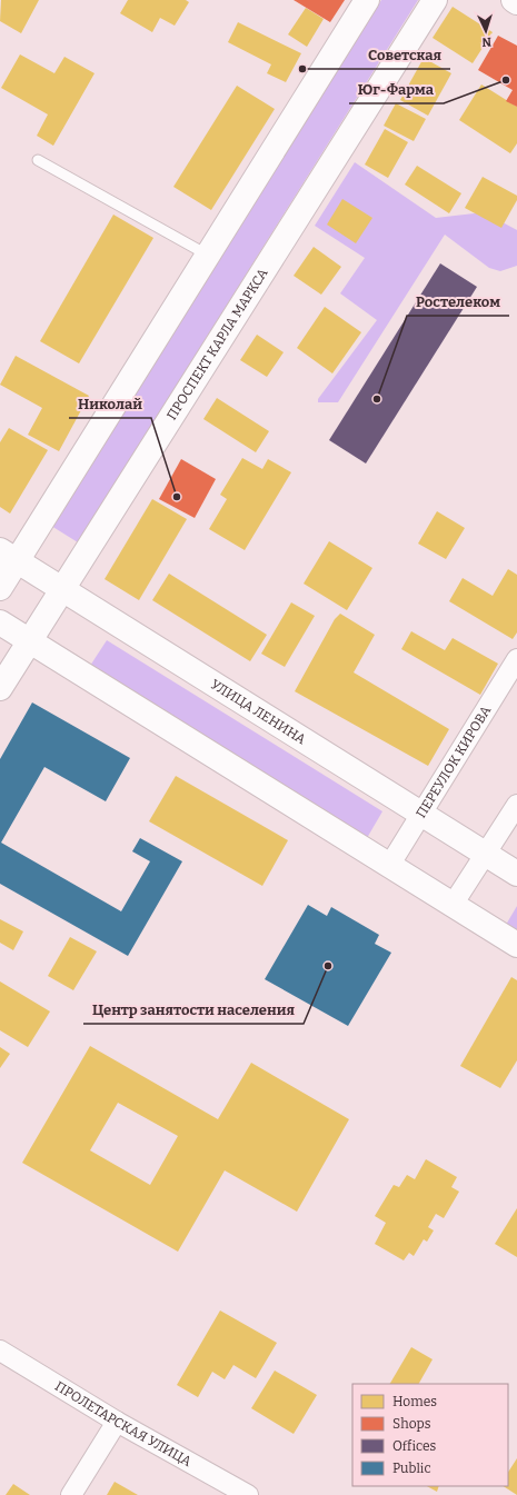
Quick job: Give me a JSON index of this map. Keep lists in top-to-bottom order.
{
  "streets": {
    "main road": ["ПРОСПЕКТ КАРЛА МАРКСА", "УЛИЦА ЛЕНИНА"],
    "street": ["ПЕРЕУЛОК КИРОВА", "ПРОЛЕТАРСКАЯ УЛИЦА"]
  },
  "crossings": [
    ["ПРОСПЕКТ КАРЛА МАРКСА", "УЛИЦА ЛЕНИНА"],
    ["УЛИЦА ЛЕНИНА", "ПЕРЕУЛОК КИРОВА"]
  ],
  "places": [
    "Советская",
    "Юг-Фарма",
    "Ростелеком",
    "Николай",
    "Центр занятости населения"
  ],
  "legend": [
    "Homes",
    "Shops",
    "Offices",
    "Public"
  ],
  "north": "bottom"
}
